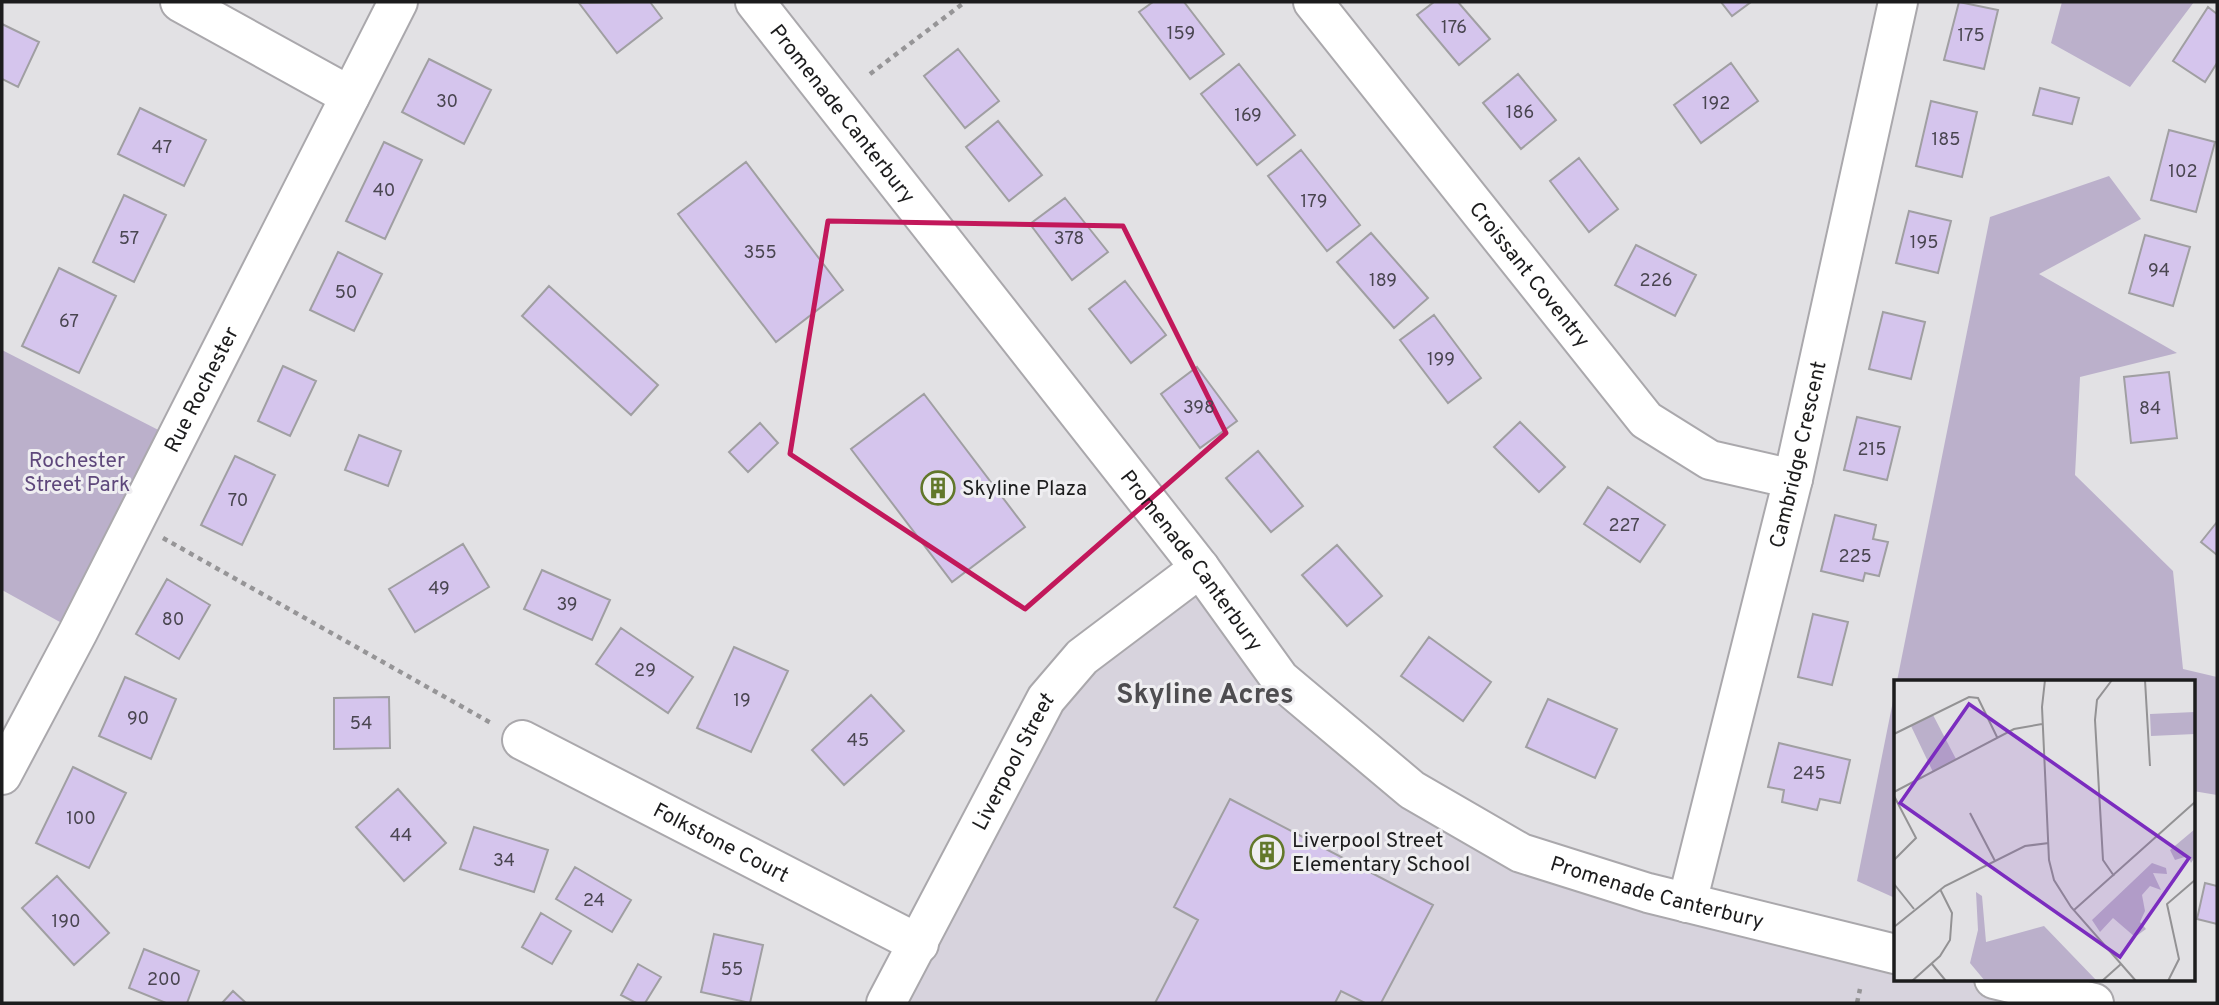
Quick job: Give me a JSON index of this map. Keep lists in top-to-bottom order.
{
  "streets": {
    "street": [
      "Promenade Canterbury",
      "Croissant Coventry",
      "Rue Rochester",
      "Cambridge Crescent",
      "Liverpool Street",
      "Folkstone Court"
    ]
  },
  "crossings": [
    ["Promenade Canterbury", "Cambridge Crescent"],
    ["Promenade Canterbury", "Liverpool Street"],
    ["Croissant Coventry", "Cambridge Crescent"],
    ["Liverpool Street", "Folkstone Court"]
  ],
  "districts": ["Skyline Acres"],
  "parks": ["Rochester Street Park"],
  "places": {
    "building": ["Skyline Plaza", "Liverpool Street Elementary School"]
  },
  "house_numbers": [
    "176",
    "159",
    "175",
    "30",
    "192",
    "186",
    "169",
    "185",
    "47",
    "102",
    "40",
    "179",
    "57",
    "378",
    "195",
    "355",
    "94",
    "189",
    "226",
    "50",
    "67",
    "199",
    "398",
    "84",
    "215",
    "70",
    "227",
    "225",
    "49",
    "39",
    "80",
    "29",
    "19",
    "90",
    "54",
    "45",
    "245",
    "100",
    "44",
    "34",
    "24",
    "190",
    "55",
    "200"
  ]
}
